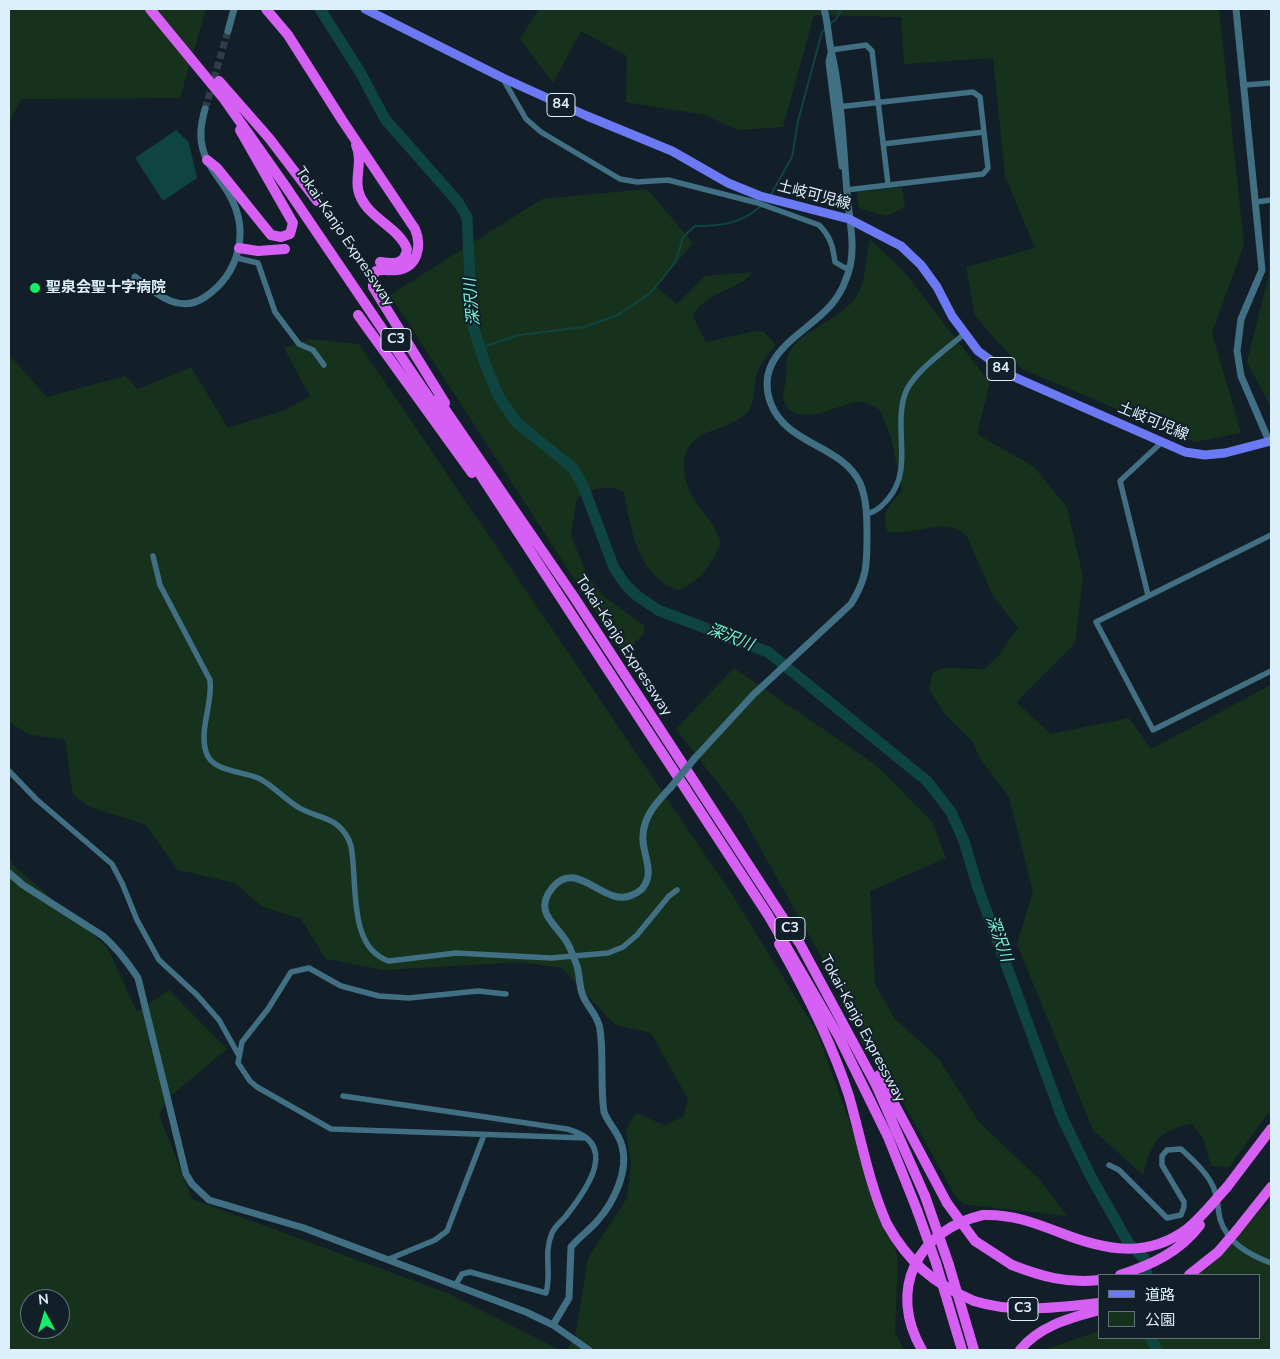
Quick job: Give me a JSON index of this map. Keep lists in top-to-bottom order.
{
  "streets": {
    "highway": ["Tokai-Kanjo Expressway", "C3"],
    "main road": ["84", "土岐可児線"]
  },
  "crossings": [
    ["Tokai-Kanjo Expressway", "C3"]
  ],
  "water": ["深沢川"],
  "places": ["聖泉会聖十字病院"],
  "legend": ["道路", "公園"],
  "north": "top"
}
